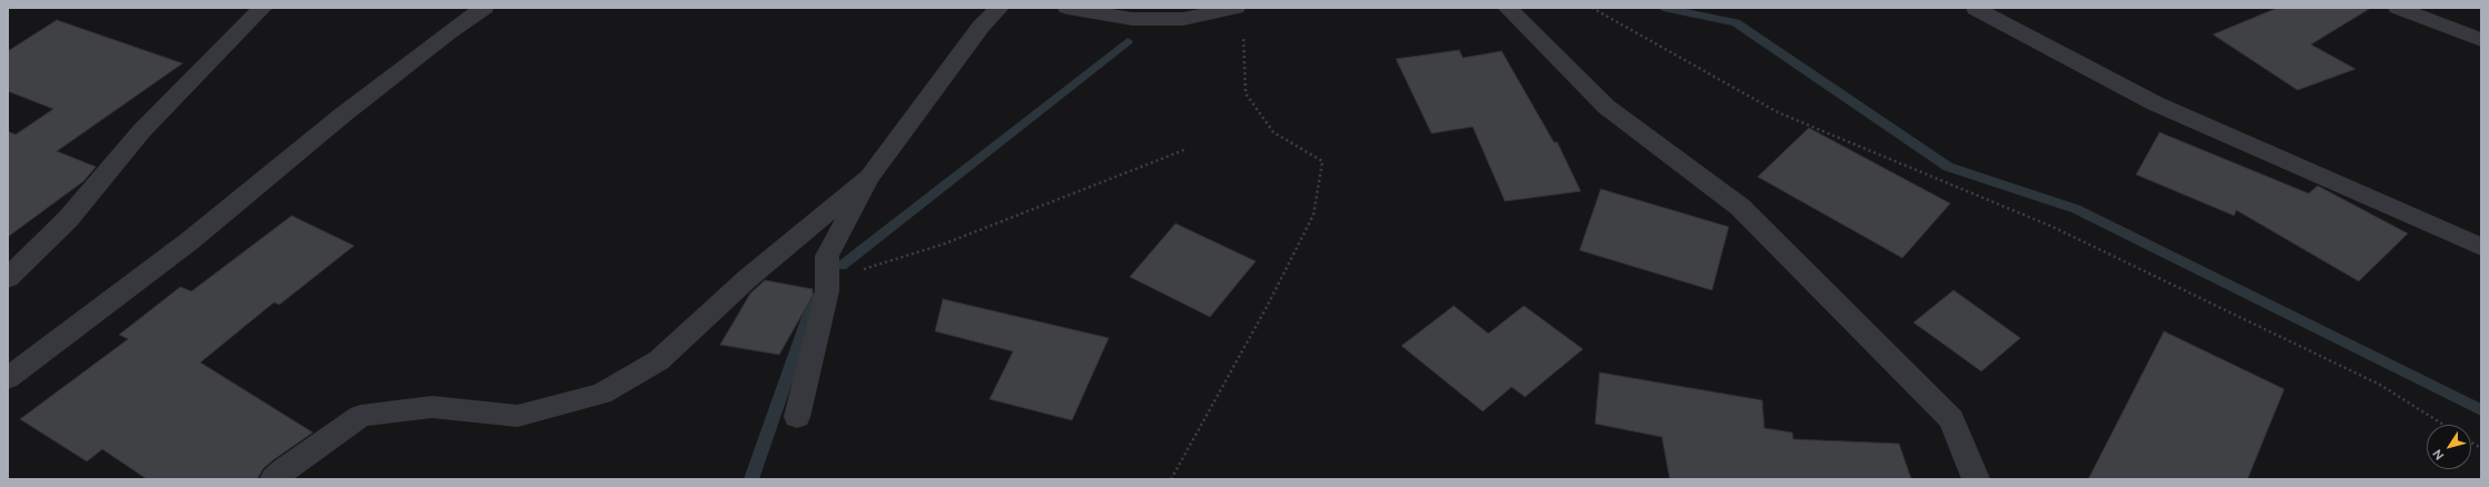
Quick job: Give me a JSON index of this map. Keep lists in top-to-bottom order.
{
  "north": "bottom left"
}
